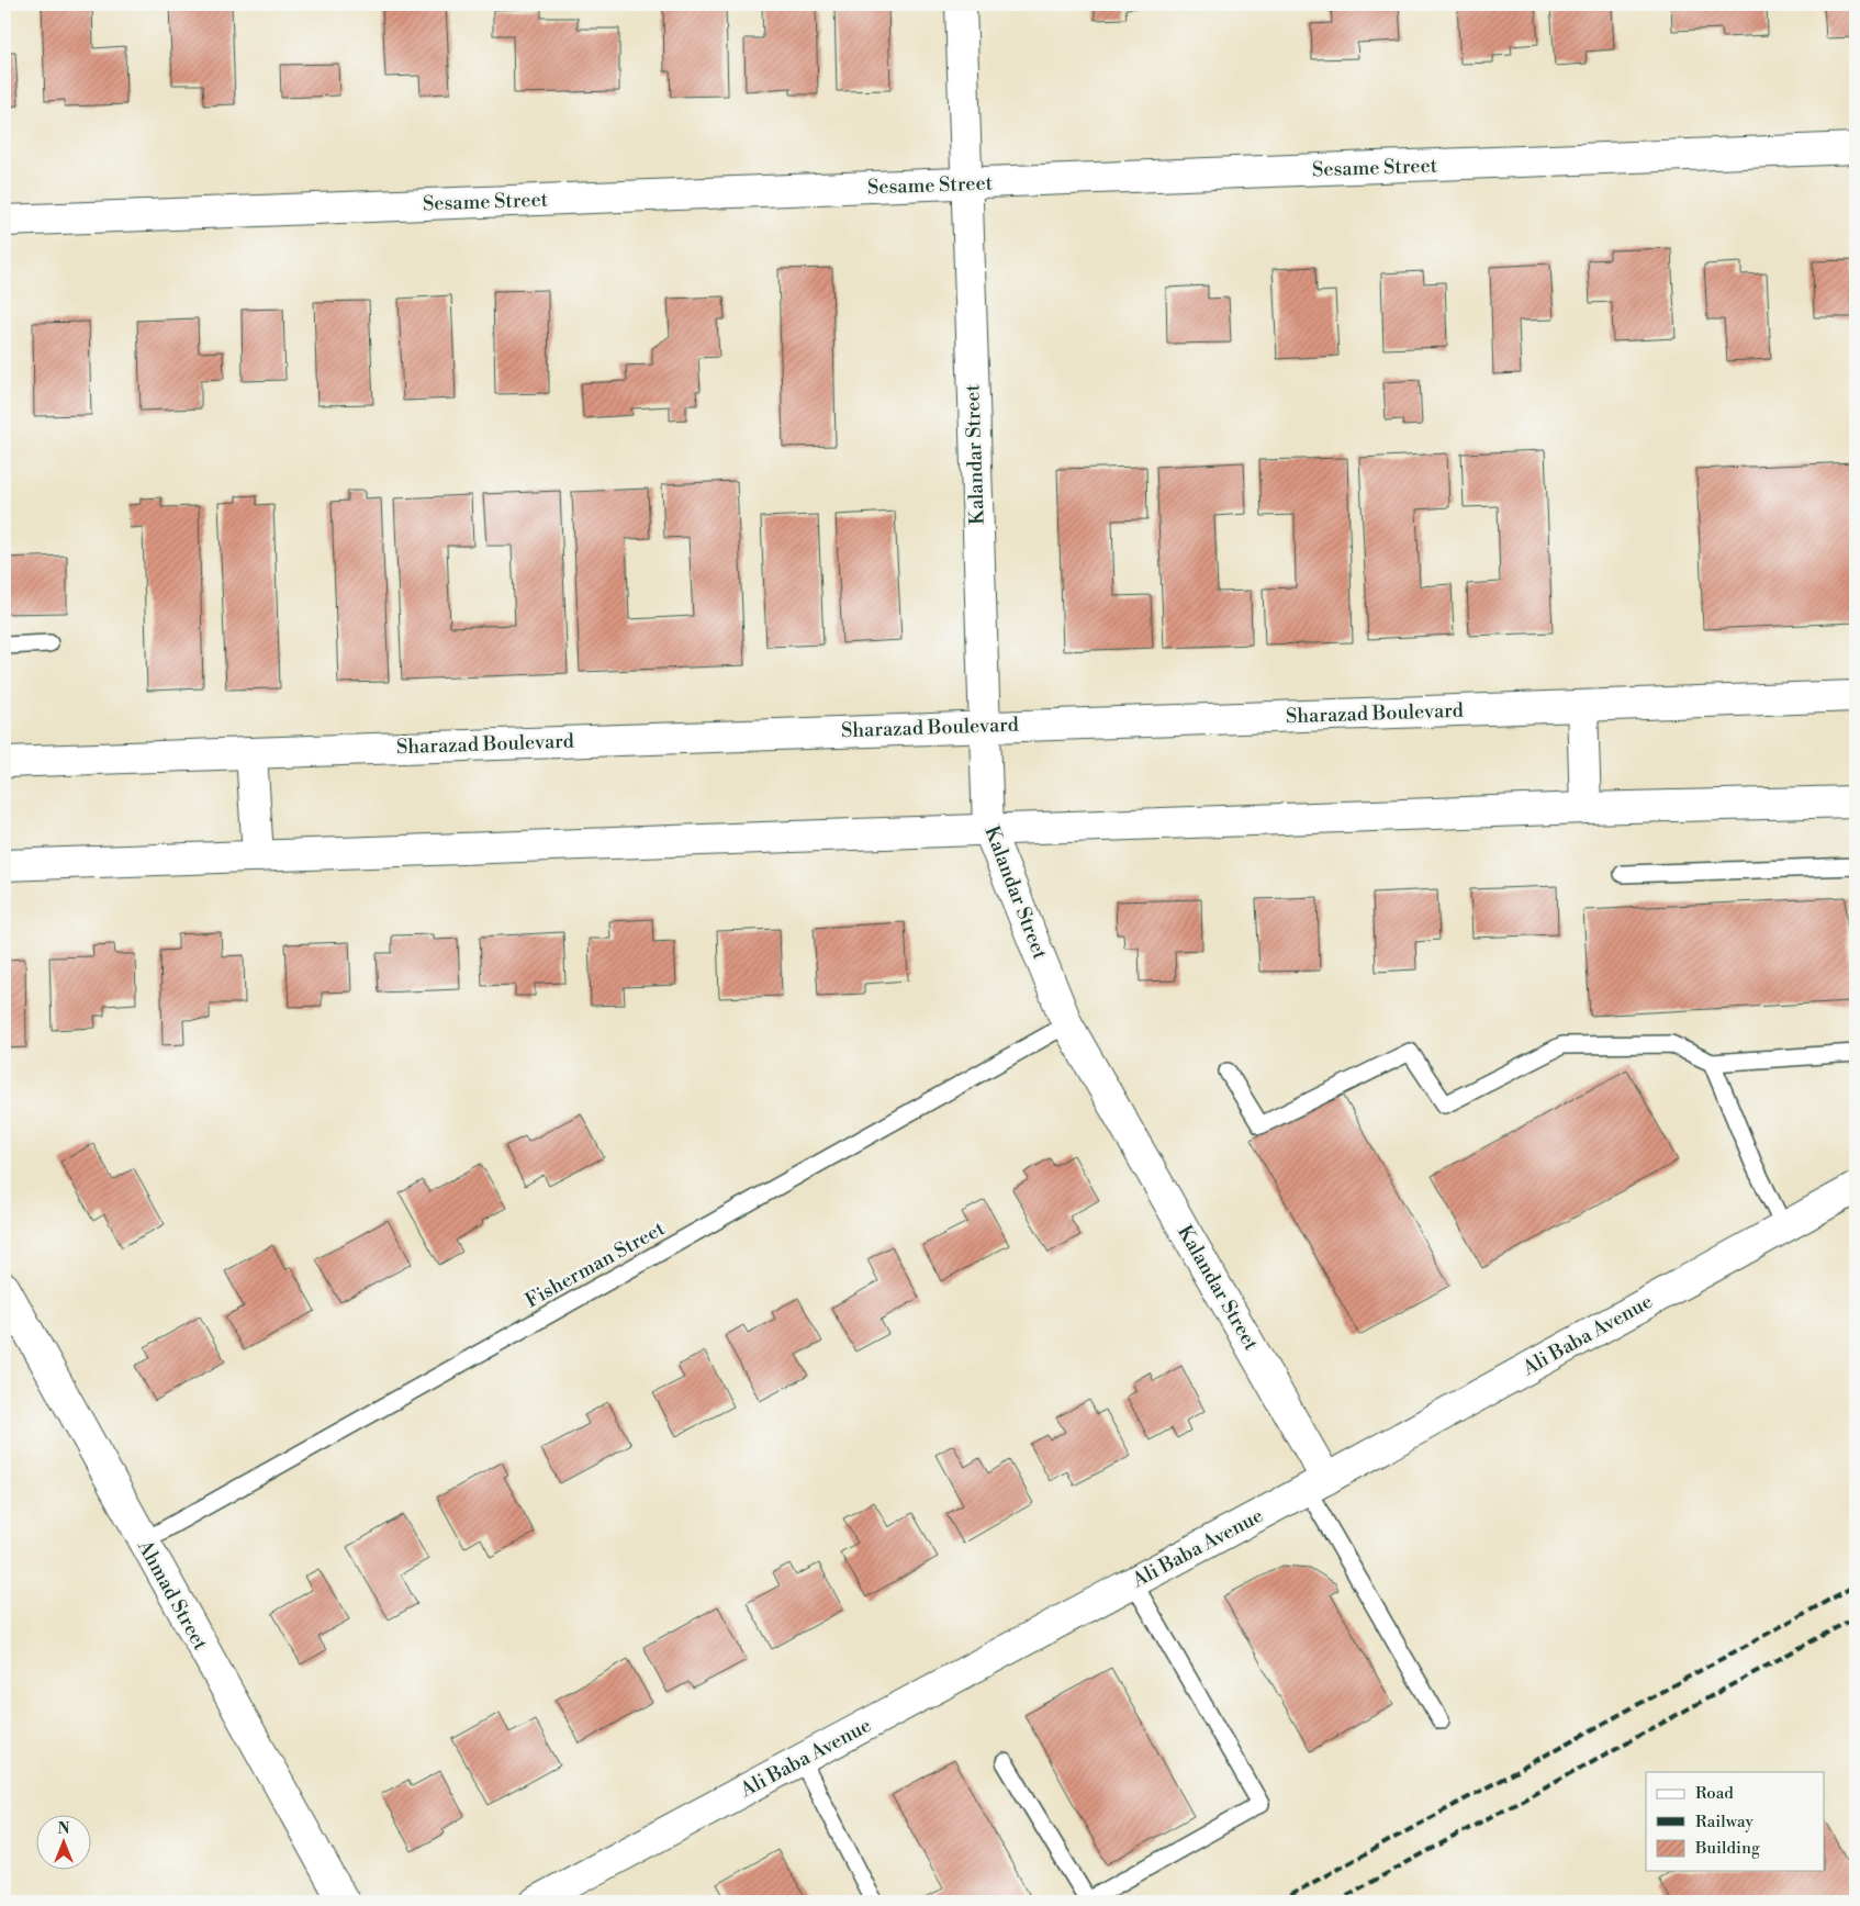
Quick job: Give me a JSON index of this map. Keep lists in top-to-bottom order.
{
  "streets": {
    "street": [
      "Sesame Street",
      "Kalandar Street",
      "Sharazad Boulevard",
      "Ali Baba Avenue",
      "Ahmad Street"
    ],
    "lane": ["Fisherman Street"]
  },
  "crossings": [
    ["Sesame Street", "Kalandar Street"],
    ["Kalandar Street", "Sharazad Boulevard"],
    ["Kalandar Street", "Fisherman Street"],
    ["Kalandar Street", "Ali Baba Avenue"],
    ["Fisherman Street", "Ahmad Street"]
  ],
  "legend": ["Road", "Railway", "Building"],
  "north": "top"
}
